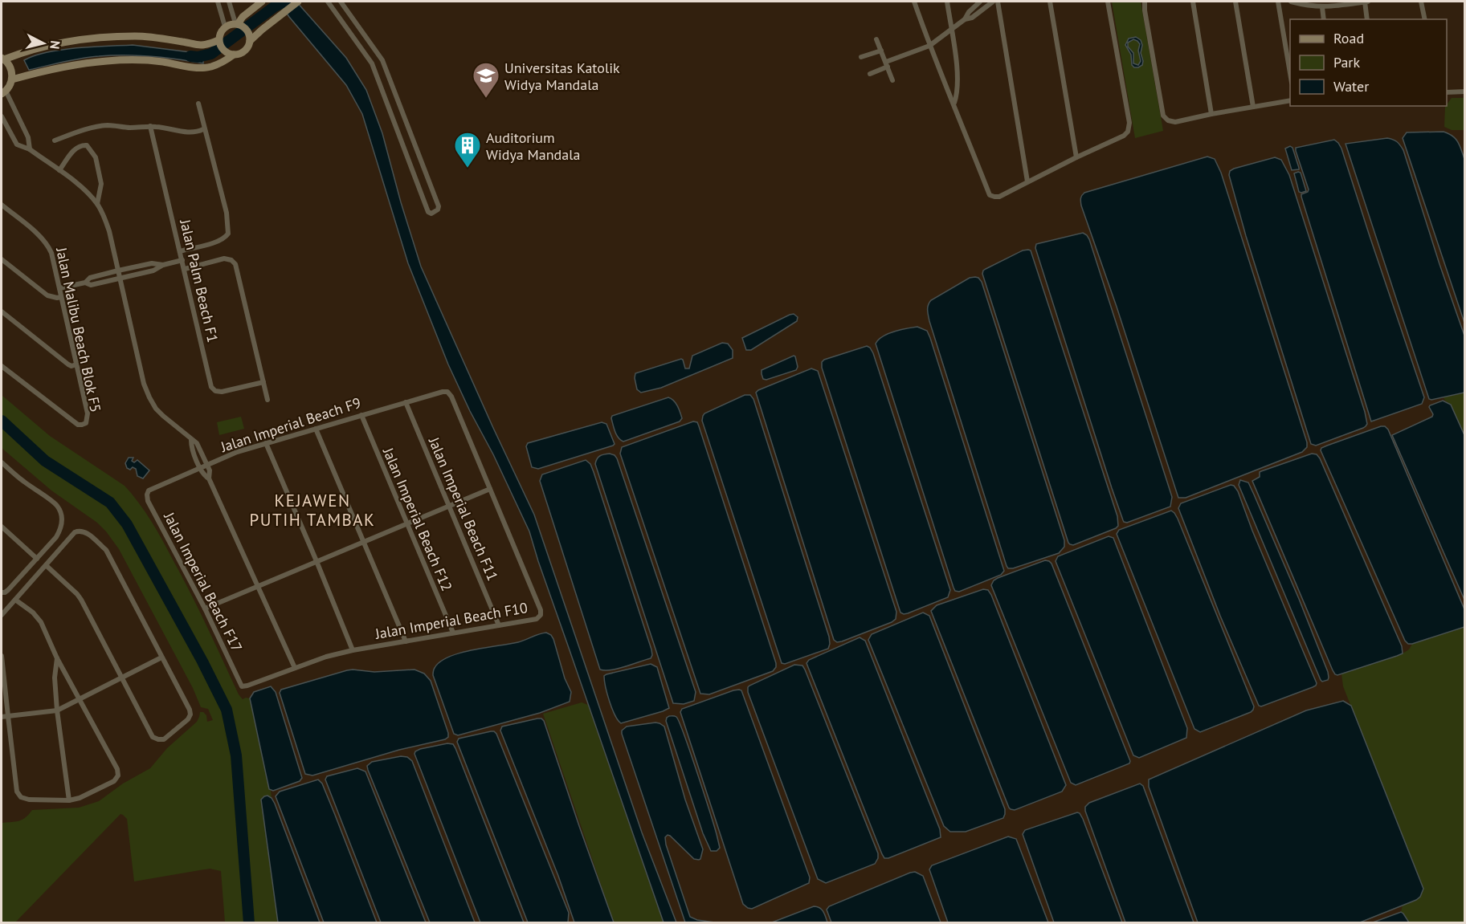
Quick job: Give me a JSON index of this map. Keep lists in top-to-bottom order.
{
  "streets": {
    "street": [
      "Jalan Palm Beach F1",
      "Jalan Malibu Beach Blok F5",
      "Jalan Imperial Beach F9",
      "Jalan Imperial Beach F11",
      "Jalan Imperial Beach F12",
      "Jalan Imperial Beach F17",
      "Jalan Imperial Beach F10"
    ]
  },
  "crossings": [
    ["Jalan Imperial Beach F9", "Jalan Imperial Beach F11"],
    ["Jalan Imperial Beach F9", "Jalan Imperial Beach F12"],
    ["Jalan Imperial Beach F9", "Jalan Imperial Beach F17"],
    ["Jalan Imperial Beach F9", "Jalan Imperial Beach F10"],
    ["Jalan Imperial Beach F11", "Jalan Imperial Beach F10"],
    ["Jalan Imperial Beach F12", "Jalan Imperial Beach F10"],
    ["Jalan Imperial Beach F17", "Jalan Imperial Beach F10"]
  ],
  "districts": ["KEJAWEN PUTIH TAMBAK"],
  "places": {
    "school or university": ["Universitas Katolik Widya Mandala"],
    "building": ["Auditorium Widya Mandala"]
  },
  "legend": ["Road", "Park", "Water"],
  "north": "right"
}
